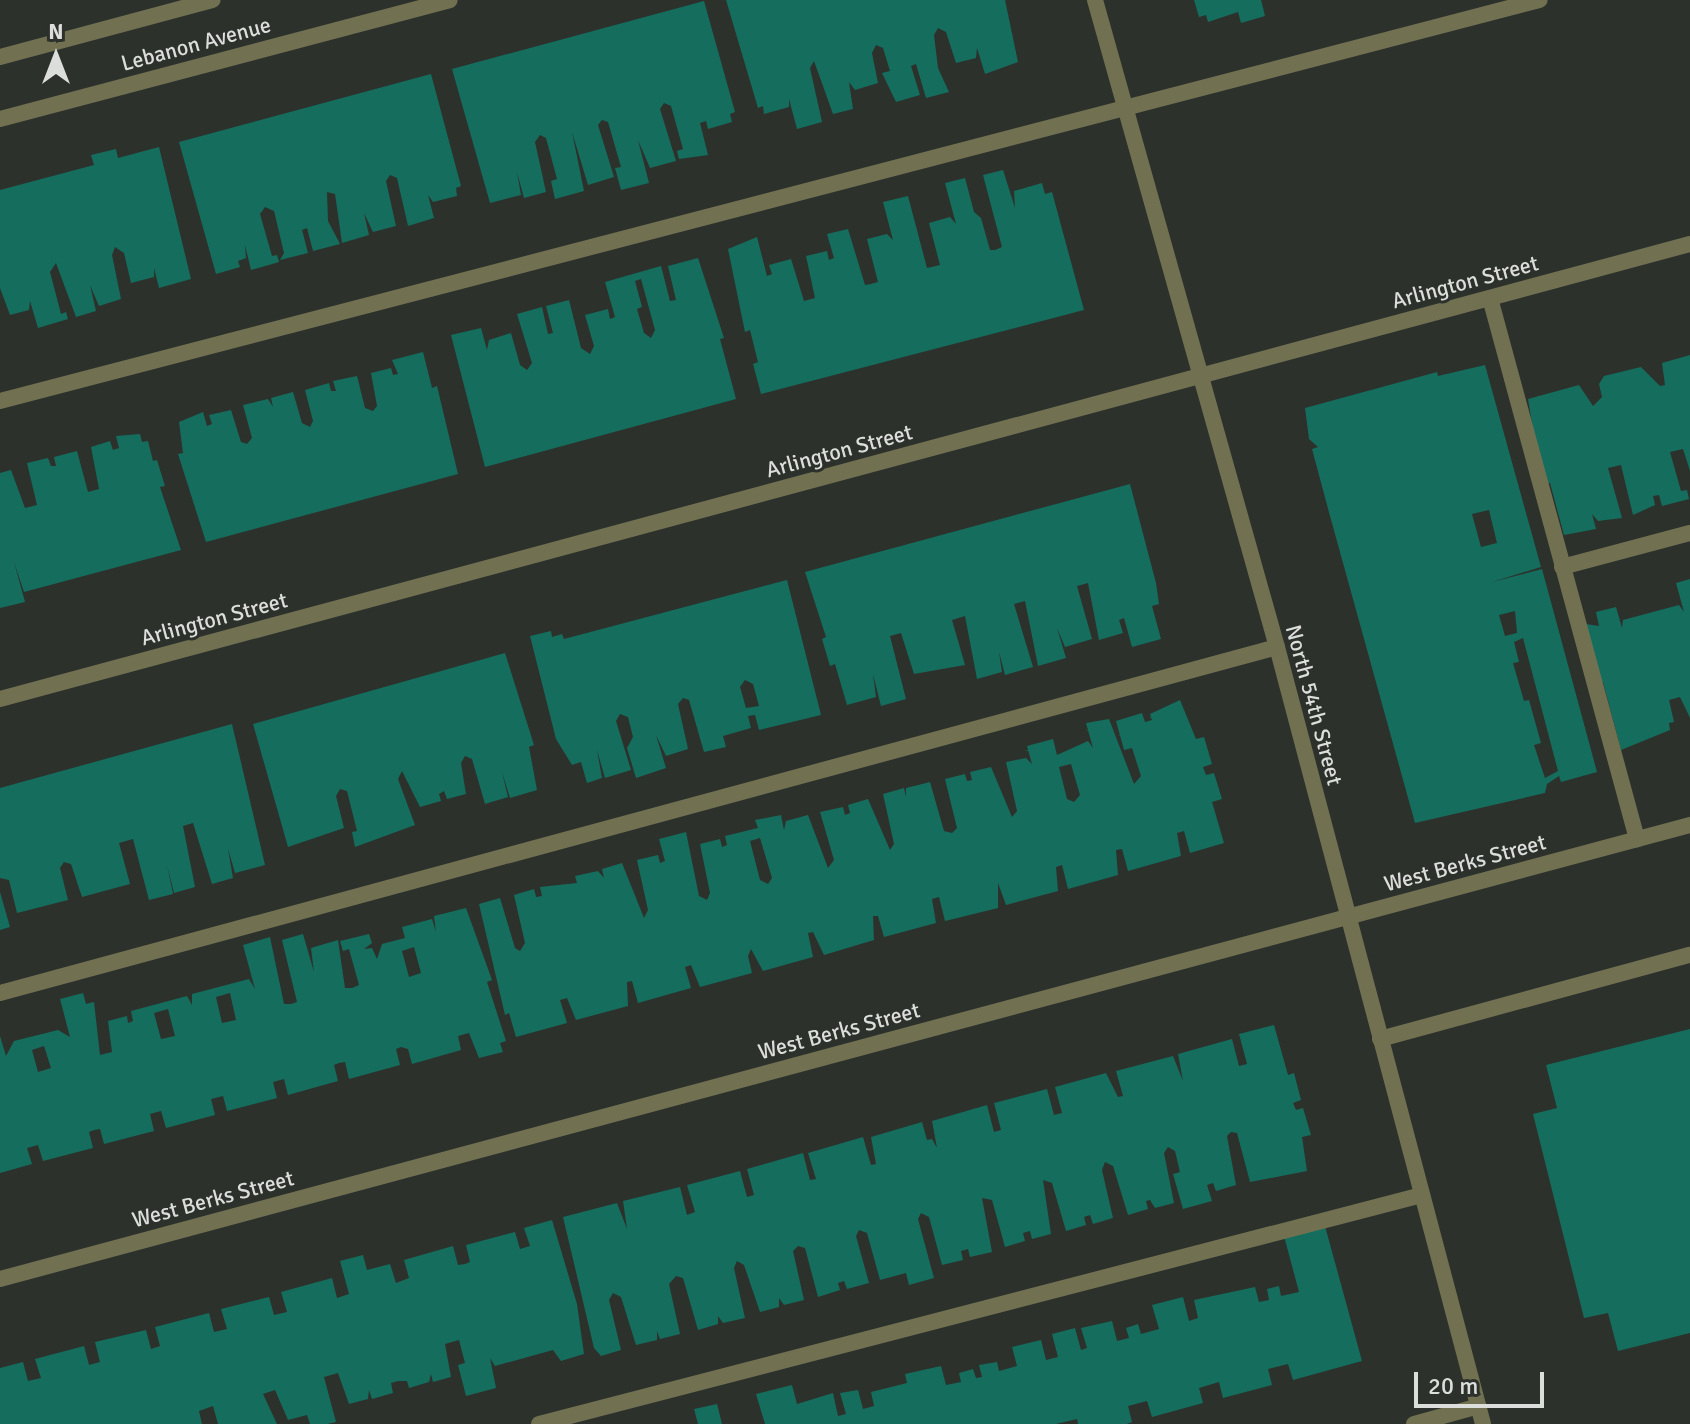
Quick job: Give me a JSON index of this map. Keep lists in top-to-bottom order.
{
  "streets": {
    "street": [
      "Lebanon Avenue",
      "Arlington Street",
      "North 54th Street",
      "West Berks Street"
    ]
  },
  "crossings": [
    ["Arlington Street", "North 54th Street"],
    ["North 54th Street", "West Berks Street"]
  ],
  "scale_bar": "20 m",
  "north": "top"
}
